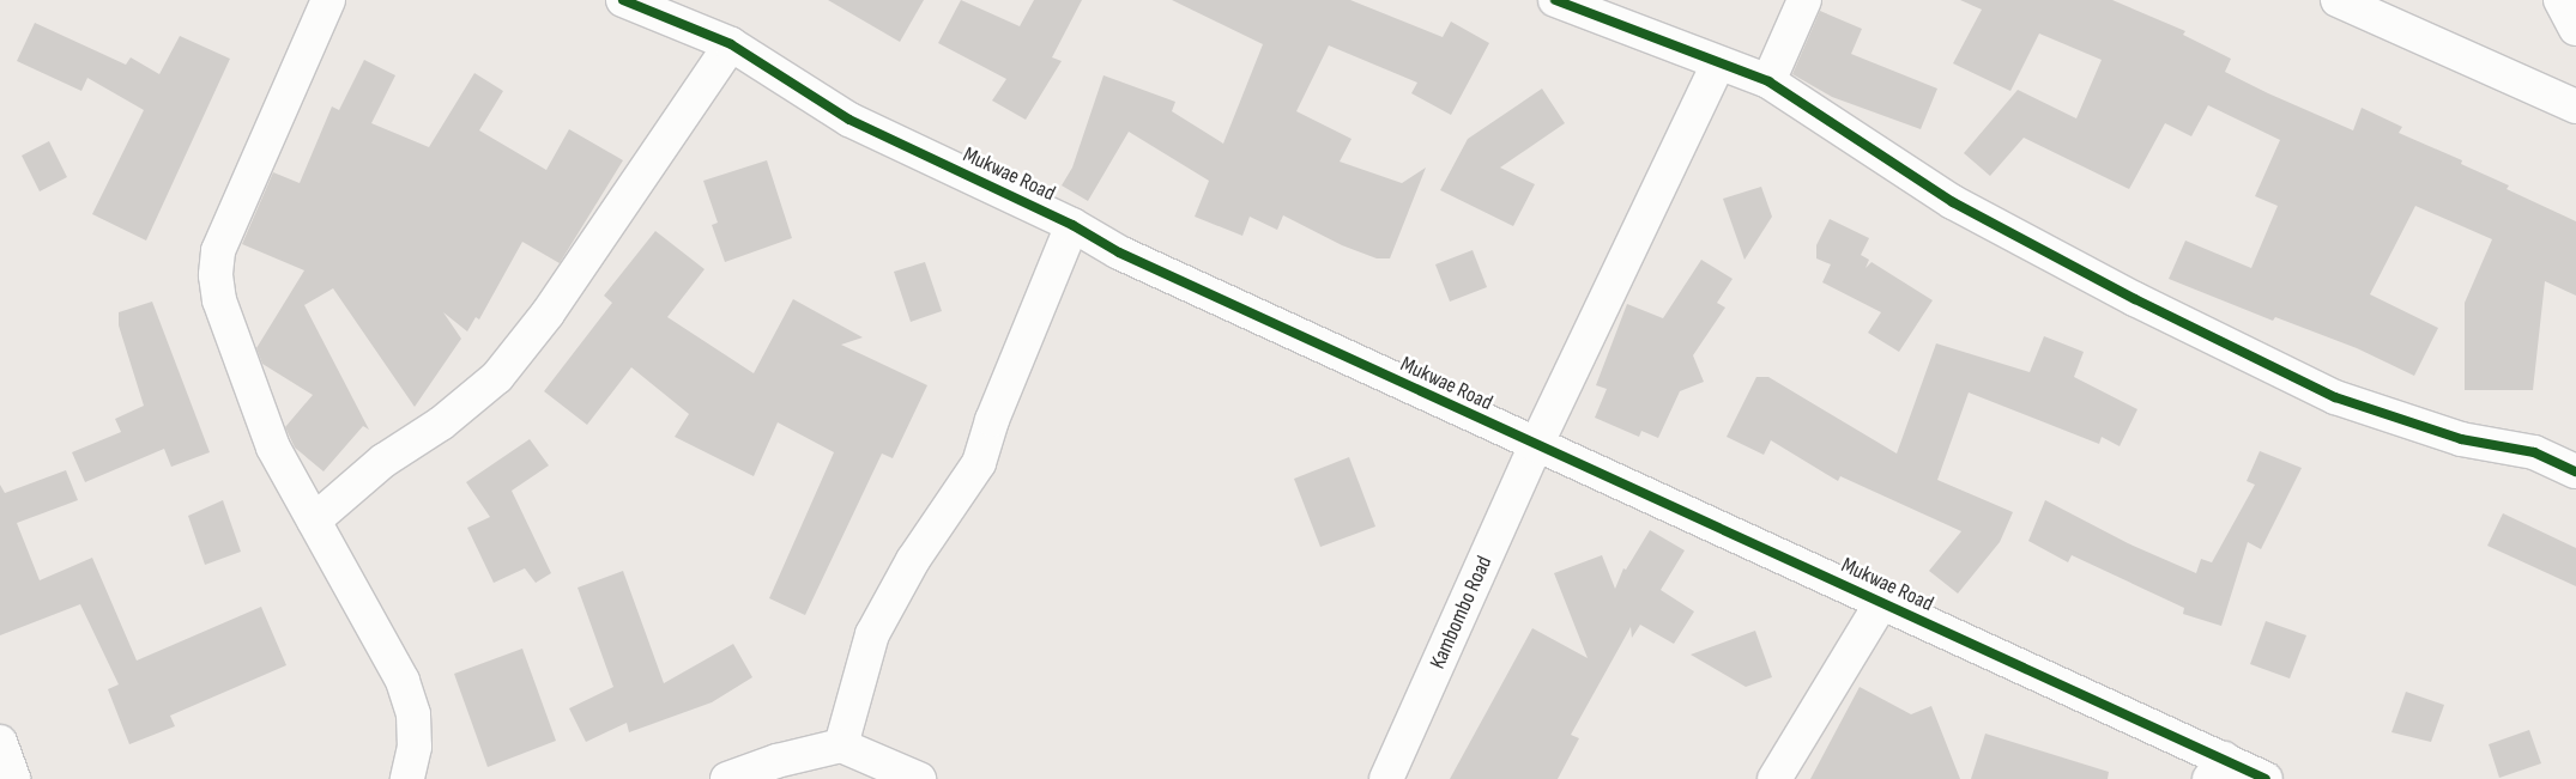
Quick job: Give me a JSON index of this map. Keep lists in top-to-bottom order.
{
  "streets": {
    "street": ["Mukwae Road", "Kambombo Road"]
  },
  "crossings": [
    ["Mukwae Road", "Kambombo Road"]
  ]
}
